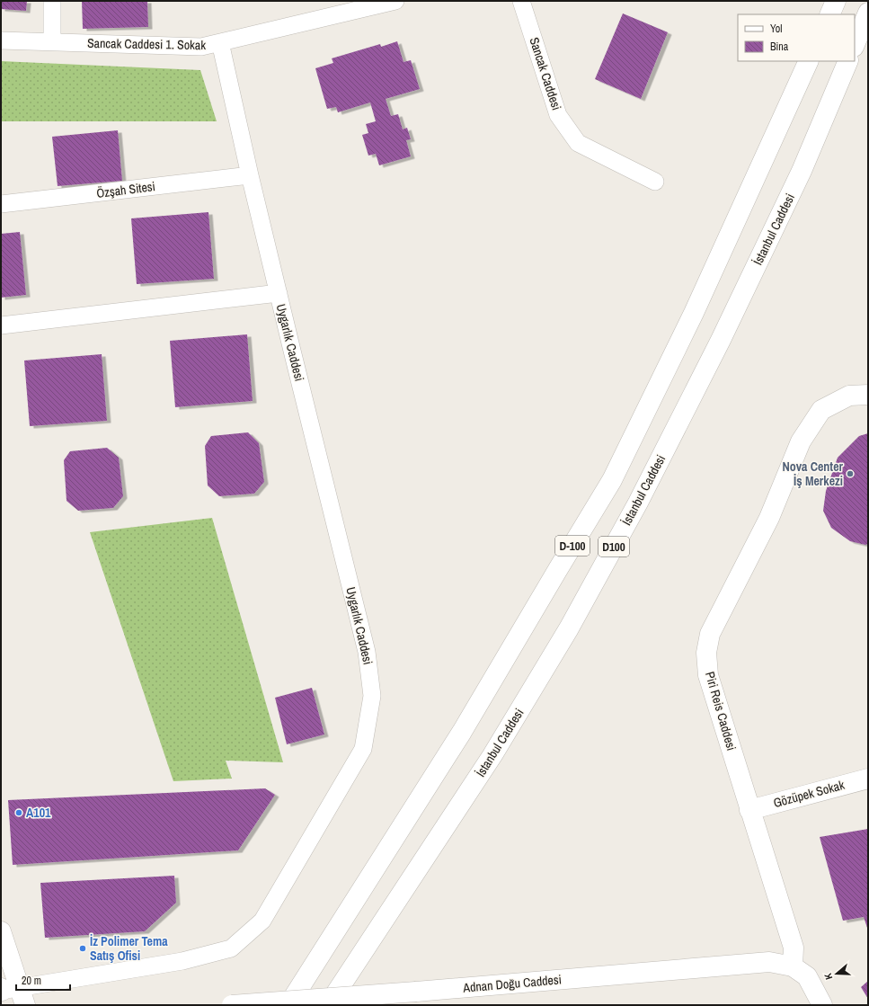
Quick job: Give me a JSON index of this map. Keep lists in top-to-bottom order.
{
  "streets": {
    "main road": [
      "İstanbul Caddesi",
      "D-100",
      "D100",
      "Piri Reis Caddesi",
      "Gözüpek Sokak",
      "Adnan Doğu Caddesi"
    ],
    "street": [
      "Sancak Caddesi 1. Sokak",
      "Sancak Caddesi",
      "Özşah Sitesi",
      "Uygarlık Caddesi"
    ]
  },
  "crossings": [
    ["Sancak Caddesi 1. Sokak", "Uygarlık Caddesi"],
    ["Özşah Sitesi", "Uygarlık Caddesi"],
    ["Piri Reis Caddesi", "Gözüpek Sokak"],
    ["Piri Reis Caddesi", "Adnan Doğu Caddesi"]
  ],
  "places": ["Nova Center İş Merkezi", "A101", "İz Polimer Tema Satış Ofisi"],
  "legend": ["Yol", "Bina"],
  "scale_bar": "20 m",
  "north": "left"
}
